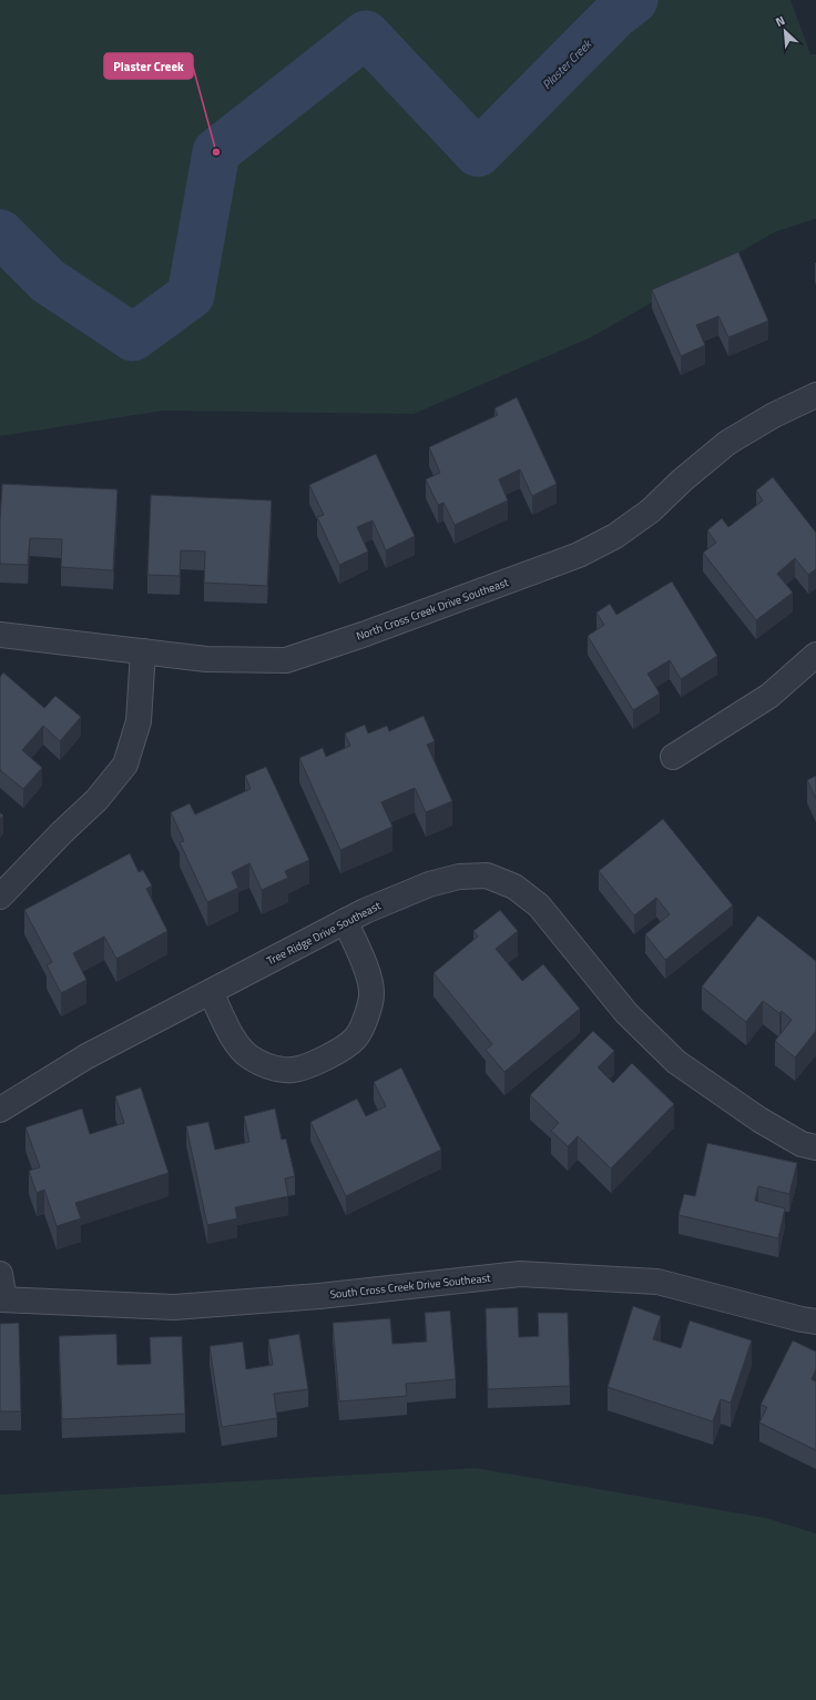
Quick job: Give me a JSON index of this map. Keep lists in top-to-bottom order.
{
  "streets": {
    "street": ["North Cross Creek Drive Southeast", "Tree Ridge Drive Southeast", "South Cross Creek Drive Southeast"]
  },
  "water": ["Plaster Creek"],
  "places": ["Plaster Creek"],
  "north": "top left"
}
